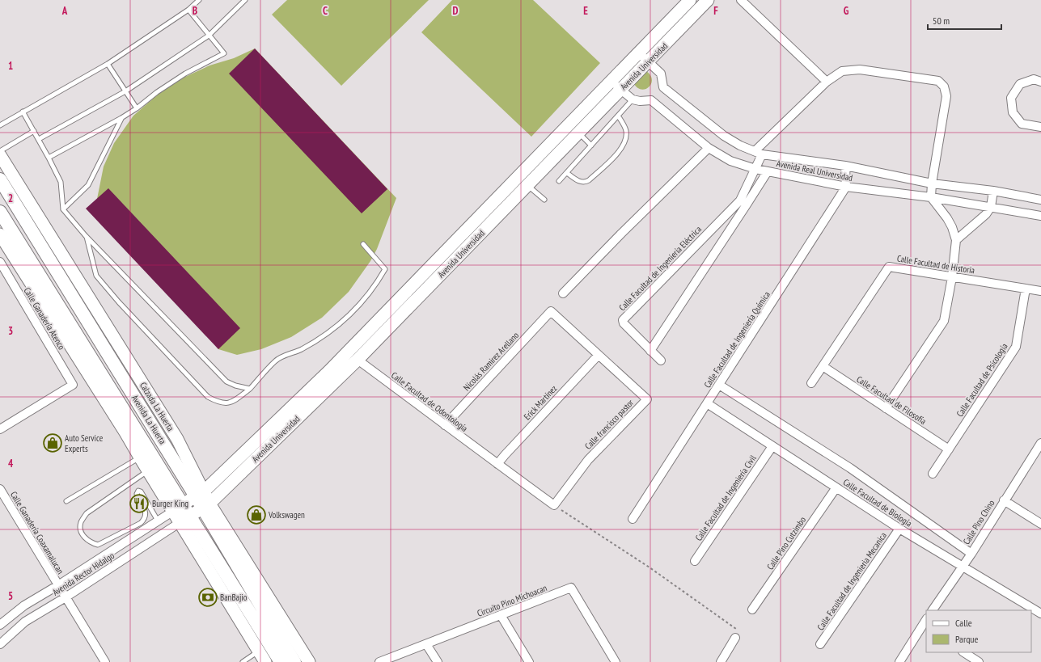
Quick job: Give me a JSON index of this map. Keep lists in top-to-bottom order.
{
  "streets": {
    "main road": ["Avenida La Huerta"],
    "street": [
      "Avenida Universidad",
      "Avenida Real Universidad",
      "Calle Facultad de Historia",
      "Calle Facultad de Ingeniería Eléctrica",
      "Calle Ganadería Atenco",
      "Calle Facultad de Ingenierίa Quίmica",
      "Nicolás Ramirez Arellano",
      "Calle Facultad de Psicología",
      "Calle Facultad de Filosofía",
      "Calle Facultad de Odontología",
      "Erick Martínez",
      "Calzada La Huerta",
      "Calle francisco pastor",
      "Calle Facultad de Ingeniería Civil",
      "Calle Facultad de Biología",
      "Calle Pino Chino",
      "Calle Ganadería Coaxamalucan",
      "Calle Pino Cutzimbo",
      "Avenida Rector Hidalgo",
      "Calle Facultad de Ingenieria Mecanica",
      "Circuito Pino Michoacan"
    ]
  },
  "crossings": [
    ["Avenida Universidad", "Avenida Real Universidad"],
    ["Avenida Universidad", "Calle Facultad de Odontología"],
    ["Avenida Universidad", "Calzada La Huerta"],
    ["Avenida Universidad", "Avenida La Huerta"],
    ["Avenida Universidad", "Avenida Rector Hidalgo"],
    ["Avenida Real Universidad", "Calle Facultad de Ingeniería Eléctrica"],
    ["Avenida Real Universidad", "Calle Facultad de Ingenierίa Quίmica"],
    ["Calle Facultad de Historia", "Calle Facultad de Psicología"],
    ["Calle Facultad de Historia", "Calle Facultad de Filosofía"],
    ["Calle Facultad de Ingenierίa Quίmica", "Calle Facultad de Biología"],
    ["Nicolás Ramirez Arellano", "Calle Facultad de Odontología"],
    ["Nicolás Ramirez Arellano", "Calle francisco pastor"],
    ["Calle Facultad de Psicología", "Calle Facultad de Filosofía"],
    ["Calle Facultad de Odontología", "Erick Martínez"],
    ["Calle Facultad de Odontología", "Calle francisco pastor"],
    ["Erick Martínez", "Calle francisco pastor"],
    ["Calzada La Huerta", "Avenida La Huerta"],
    ["Avenida La Huerta", "Avenida Rector Hidalgo"],
    ["Calle Facultad de Ingeniería Civil", "Calle Facultad de Biología"],
    ["Calle Facultad de Biología", "Calle Pino Chino"],
    ["Calle Facultad de Biología", "Calle Pino Cutzimbo"],
    ["Calle Facultad de Biología", "Calle Facultad de Ingenieria Mecanica"],
    ["Calle Ganadería Coaxamalucan", "Avenida Rector Hidalgo"]
  ],
  "places": {
    "shop": ["Auto Service Experts", "Volkswagen"],
    "restaurant": ["Burger King"],
    "bank": ["BanBajio"]
  },
  "legend": ["Calle", "Parque"],
  "scale_bar": "50 m",
  "grid": {
    "columns": [
      "A",
      "B",
      "C",
      "D",
      "E",
      "F",
      "G"
    ],
    "rows": [
      "1",
      "2",
      "3",
      "4",
      "5"
    ]
  }
}
